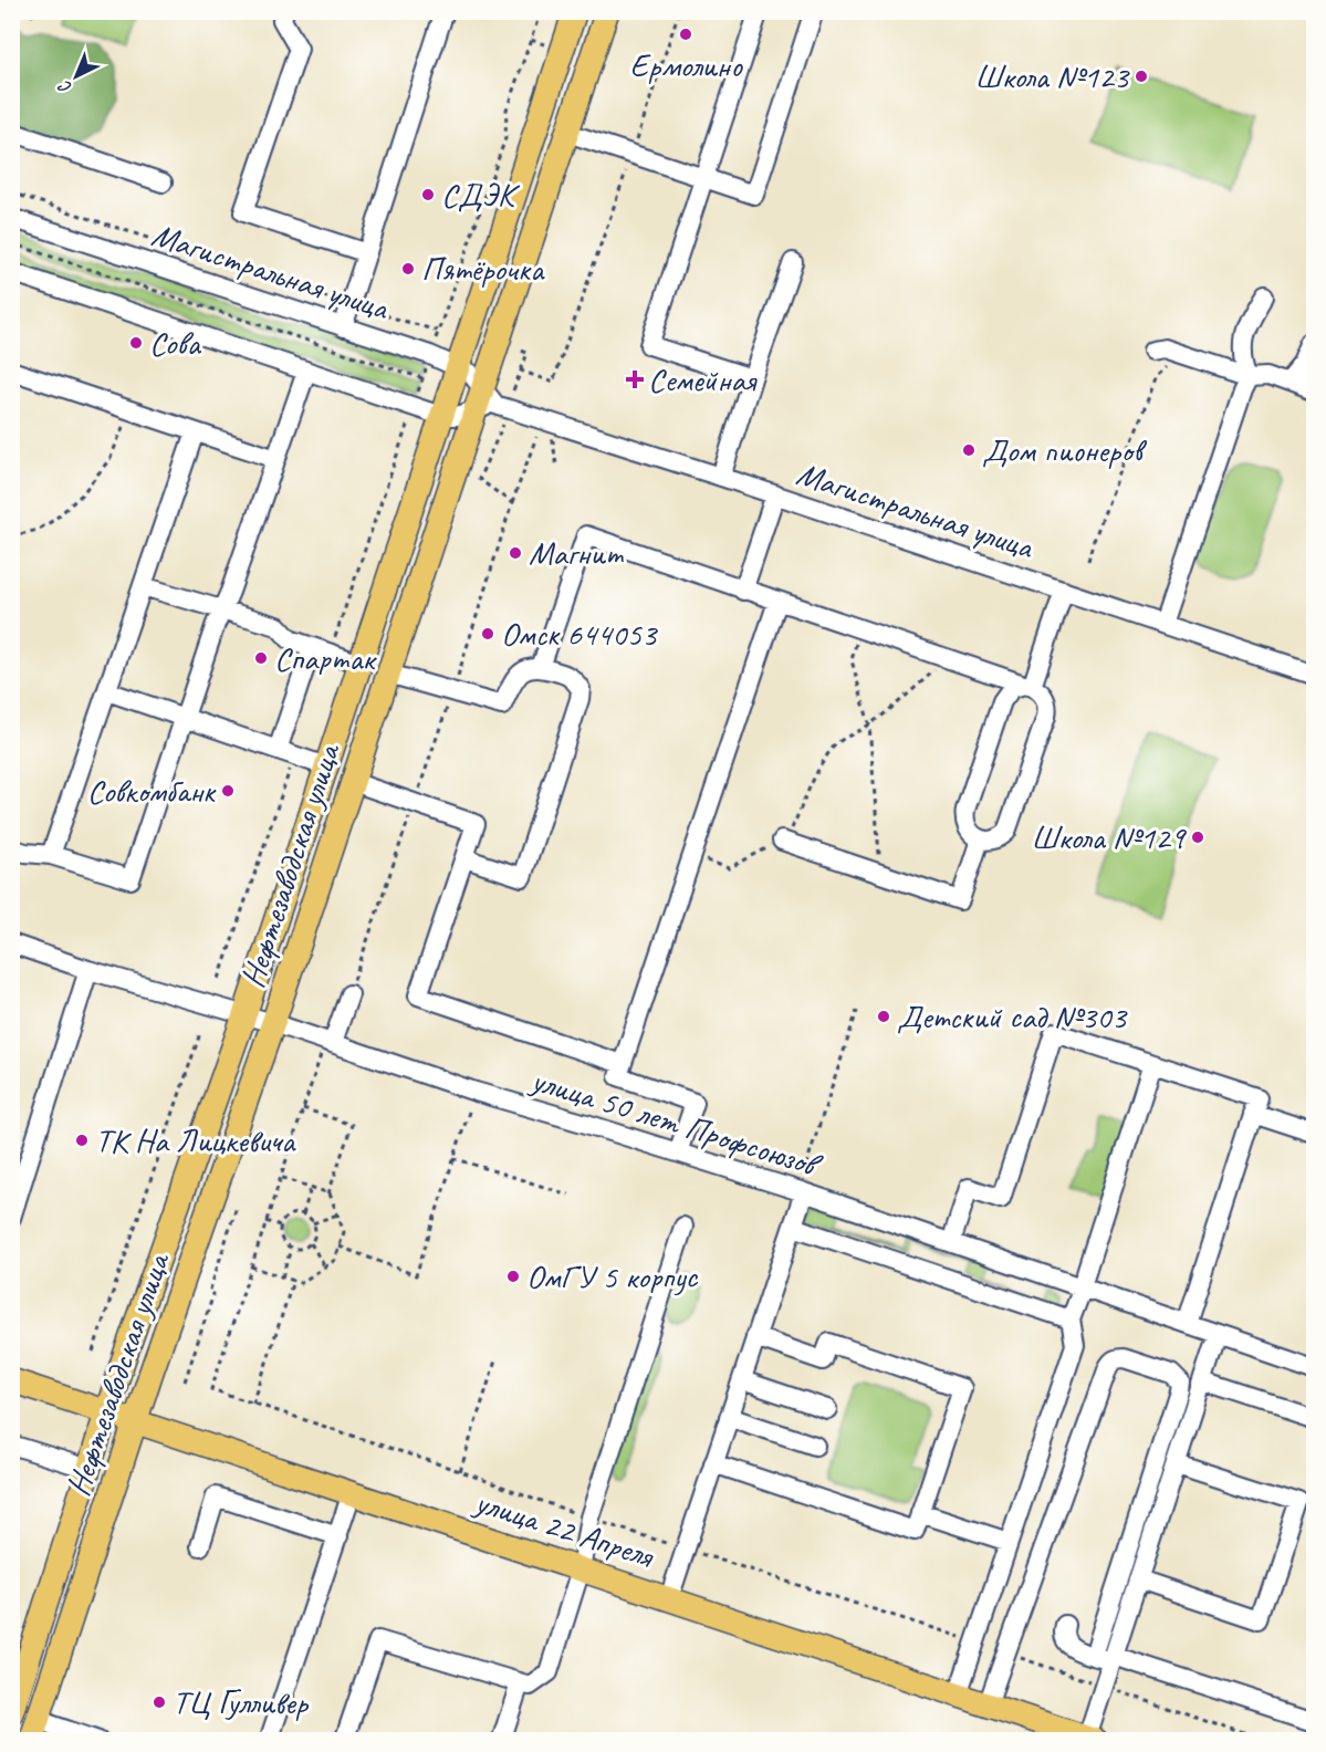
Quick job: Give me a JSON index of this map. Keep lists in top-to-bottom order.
{
  "streets": {
    "main road": ["Нефтезаводская улица", "улица 22 Апреля"],
    "street": ["Магистральная улица", "улица 50 лет Профсоюзов"]
  },
  "crossings": [
    ["Магистральная улица", "Нефтезаводская улица"],
    ["Нефтезаводская улица", "улица 50 лет Профсоюзов"],
    ["Нефтезаводская улица", "улица 22 Апреля"]
  ],
  "places": {
    "other": [
      "Ермолино",
      "Школа №123",
      "СДЭК",
      "Пятёрочка",
      "Сова",
      "Дом пионеров",
      "Магнит",
      "Омск 644053",
      "Спартак",
      "Совкомбанк",
      "Школа №129",
      "Детский сад №303",
      "ТК На Лицкевича",
      "ОмГУ 5 корпус",
      "ТЦ Гулливер"
    ],
    "health": ["Семейная"]
  },
  "north": "bottom left"
}
